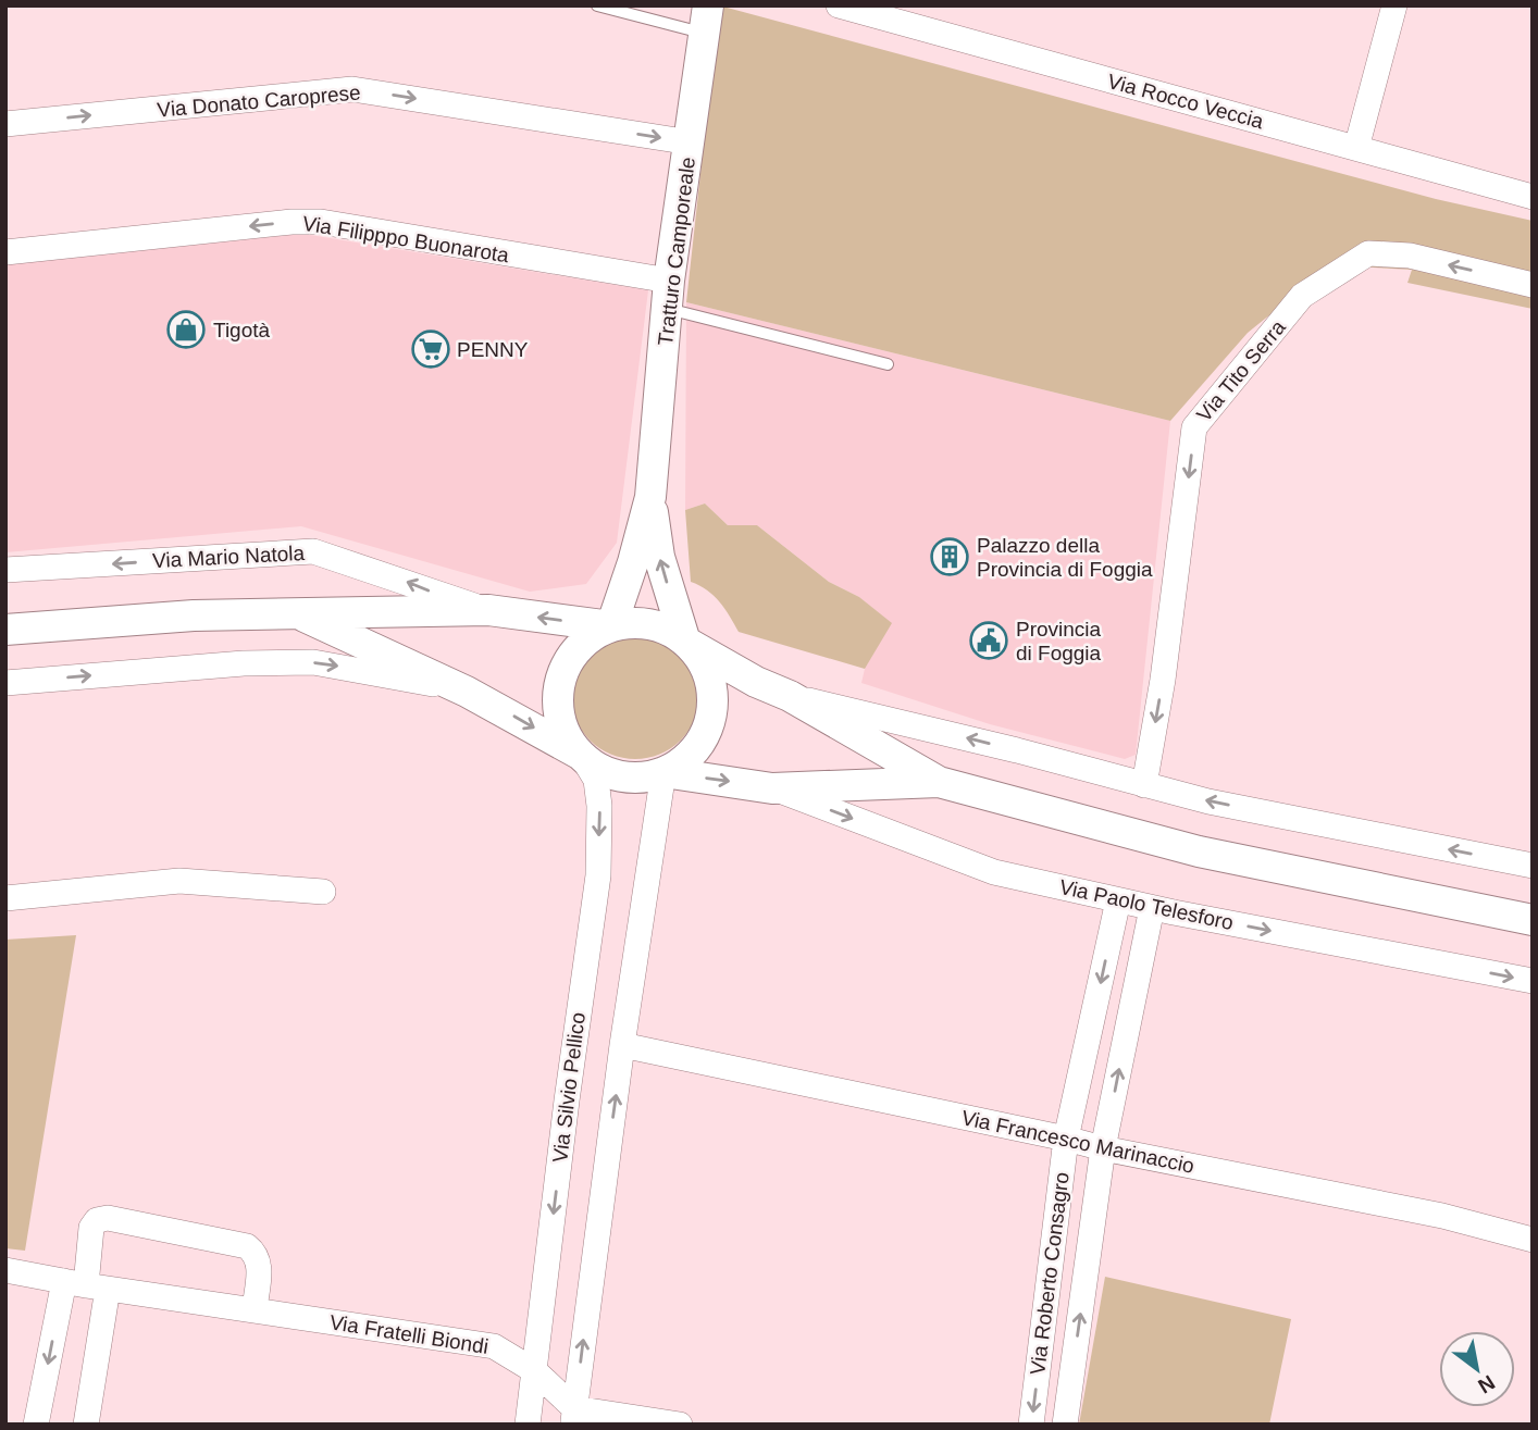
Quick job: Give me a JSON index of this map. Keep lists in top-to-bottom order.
{
  "streets": {
    "street": [
      "Via Donato Caroprese",
      "Via Rocco Veccia",
      "Via Filipppo Buonarota",
      "Tratturo Camporeale",
      "Via Tito Serra",
      "Via Mario Natola",
      "Via Paolo Telesforo",
      "Via Silvio Pellico",
      "Via Francesco Marinaccio",
      "Via Roberto Consagro",
      "Via Fratelli Biondi"
    ]
  },
  "crossings": [
    ["Via Donato Caroprese", "Tratturo Camporeale"],
    ["Via Filipppo Buonarota", "Tratturo Camporeale"],
    ["Tratturo Camporeale", "Via Mario Natola"],
    ["Tratturo Camporeale", "Via Paolo Telesforo"],
    ["Tratturo Camporeale", "Via Silvio Pellico"],
    ["Via Tito Serra", "Via Paolo Telesforo"],
    ["Via Mario Natola", "Via Paolo Telesforo"],
    ["Via Mario Natola", "Via Silvio Pellico"],
    ["Via Paolo Telesforo", "Via Silvio Pellico"],
    ["Via Paolo Telesforo", "Via Roberto Consagro"],
    ["Via Silvio Pellico", "Via Fratelli Biondi"],
    ["Via Francesco Marinaccio", "Via Roberto Consagro"]
  ],
  "one_way": ["Via Donato Caroprese", "Via Filipppo Buonarota", "Via Tito Serra"],
  "places": {
    "shop": ["Tigotà"],
    "supermarket": ["PENNY"],
    "building": ["Palazzo della Provincia di Foggia"],
    "public building": ["Provincia di Foggia"]
  },
  "north": "bottom right"
}
